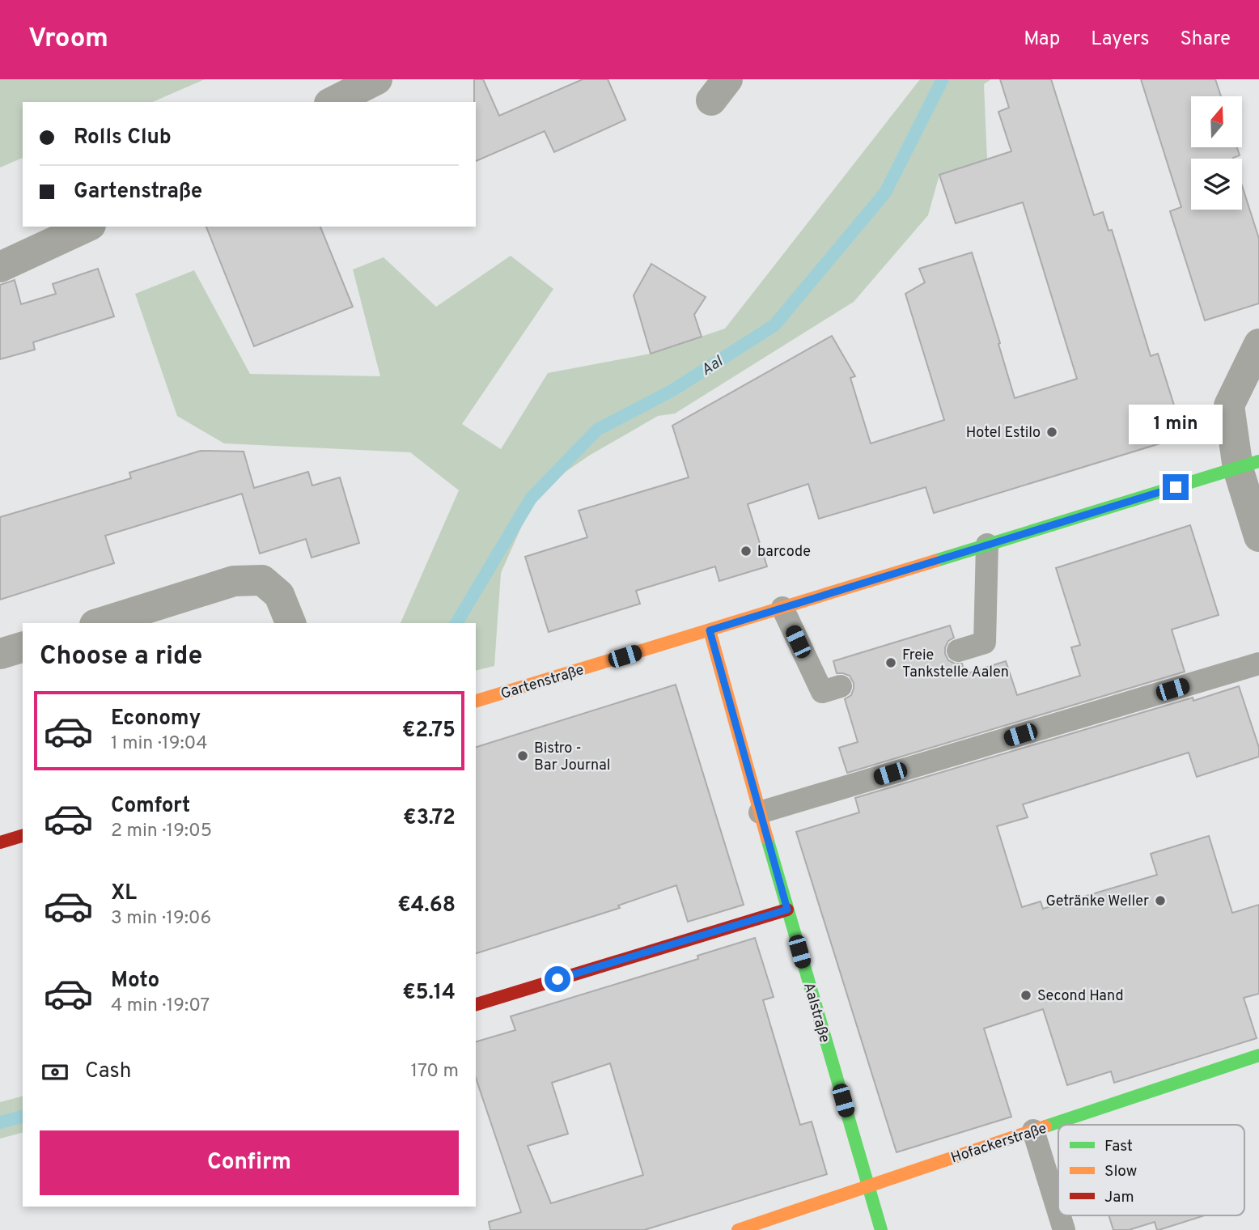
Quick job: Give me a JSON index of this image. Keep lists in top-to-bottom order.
{
  "streets": {
    "street": ["Gartenstraße", "Aalstraße", "Hofackerstraße"]
  },
  "crossings": [
    ["Gartenstraße", "Aalstraße"],
    ["Aalstraße", "Hofackerstraße"]
  ],
  "water": ["Aal"],
  "places": [
    "Hotel Estilo",
    "barcode",
    "Freie Tankstelle Aalen",
    "Bistro - Bar Journal",
    "Getränke Weller",
    "Second Hand"
  ],
  "legend": ["Fast", "Slow", "Jam"],
  "north": "top",
  "page": {
    "header": "Vroom",
    "nav": ["Map", "Layers", "Share"],
    "banner": ["Rolls Club", "Gartenstraße"],
    "bubble": "1 min",
    "heading": "Choose a ride",
    "list": [
      {
        "name": "Economy",
        "note": "1 min · 19:04",
        "value": "€2.75"
      },
      {
        "name": "Comfort",
        "note": "2 min · 19:05",
        "value": "€3.72"
      },
      {
        "name": "XL",
        "note": "3 min · 19:06",
        "value": "€4.68"
      },
      {
        "name": "Moto",
        "note": "4 min · 19:07",
        "value": "€5.14"
      }
    ],
    "pay": ["Cash", "170 m"],
    "buttons": "Confirm"
  }
}
